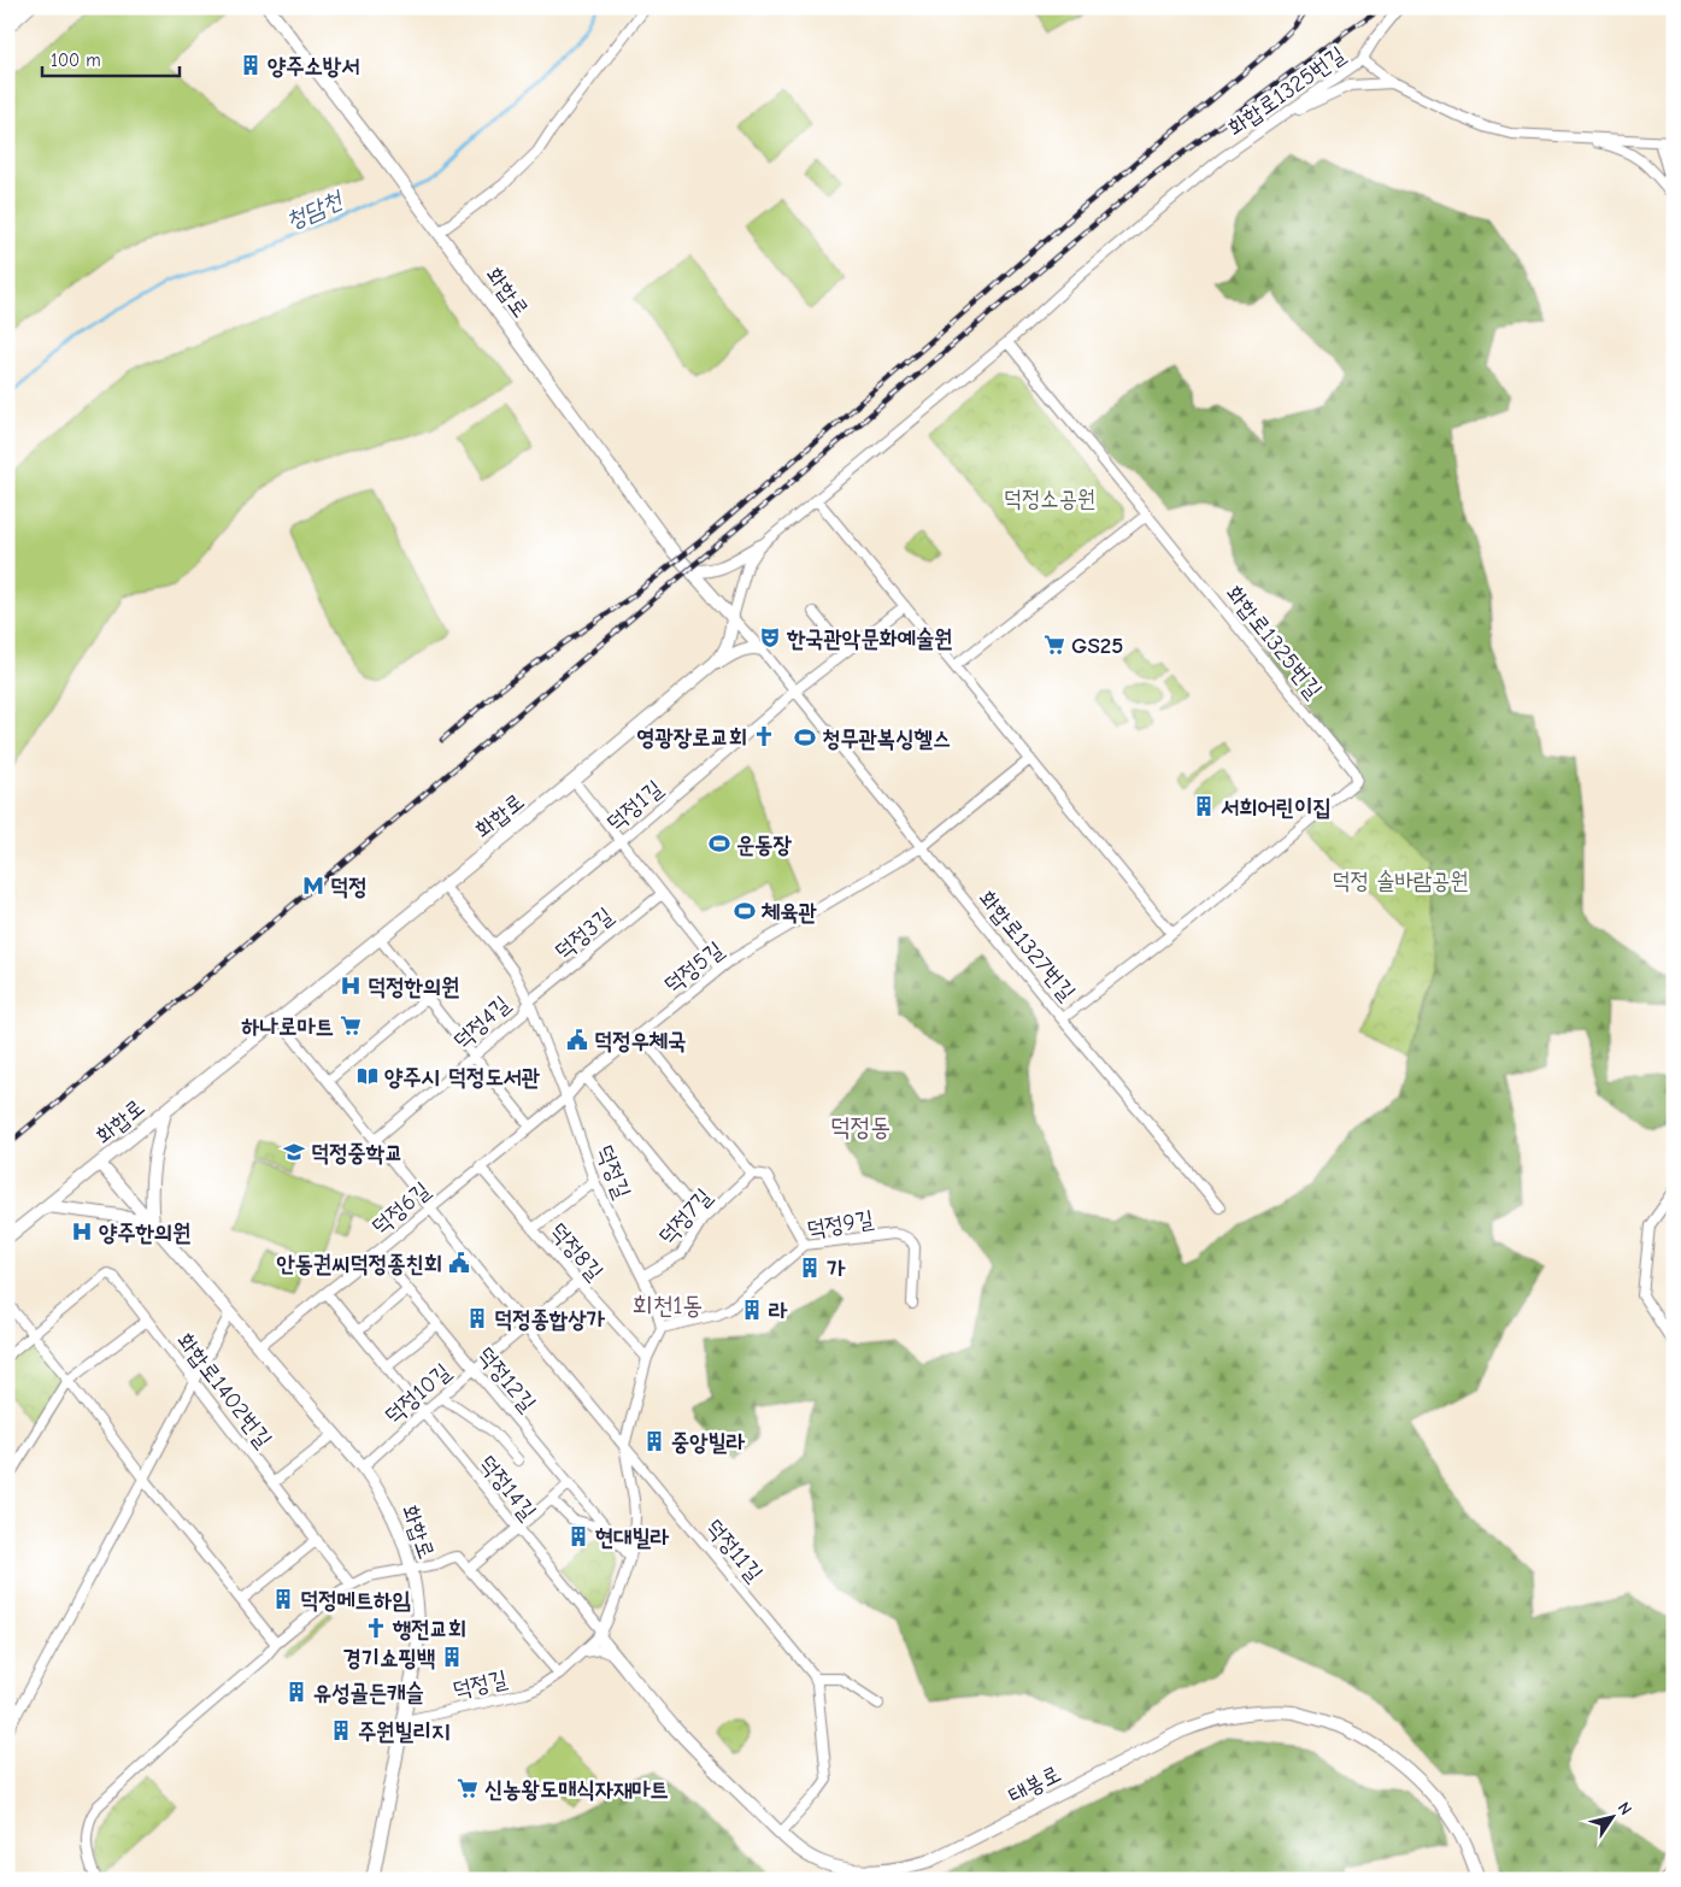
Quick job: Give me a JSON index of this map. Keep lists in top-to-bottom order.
{
  "streets": {
    "main road": ["화합로", "태봉로"],
    "street": [
      "화합로1325번길",
      "덕정1길",
      "덕정3길",
      "화합로1327번길",
      "덕정5길",
      "덕정4길",
      "덕정길",
      "덕정6길",
      "덕정7길",
      "덕정9길",
      "덕정8길",
      "덕정12길",
      "화합로1402번길",
      "덕정10길",
      "덕정14길",
      "덕정11길"
    ]
  },
  "crossings": [
    ["화합로1325번길", "화합로"],
    ["화합로1325번길", "화합로1327번길"],
    ["화합로", "화합로1327번길"],
    ["화합로", "덕정길"],
    ["화합로", "덕정6길"],
    ["화합로", "덕정10길"],
    ["덕정1길", "화합로1327번길"],
    ["덕정1길", "덕정길"],
    ["덕정3길", "덕정4길"],
    ["덕정3길", "덕정길"],
    ["화합로1327번길", "덕정5길"],
    ["덕정5길", "덕정길"],
    ["덕정5길", "덕정6길"],
    ["덕정4길", "덕정길"],
    ["덕정길", "덕정6길"],
    ["덕정길", "덕정7길"],
    ["덕정길", "덕정9길"],
    ["덕정길", "덕정8길"],
    ["덕정길", "덕정12길"],
    ["덕정길", "덕정14길"],
    ["덕정길", "덕정11길"],
    ["덕정길", "태봉로"],
    ["덕정6길", "덕정8길"],
    ["덕정6길", "덕정12길"],
    ["덕정6길", "덕정14길"],
    ["덕정8길", "덕정10길"],
    ["덕정12길", "덕정10길"],
    ["덕정10길", "덕정14길"],
    ["덕정14길", "태봉로"],
    ["덕정11길", "태봉로"]
  ],
  "districts": ["덕정동", "회천1동"],
  "water": ["청담천"],
  "parks": ["덕정소공원", "덕정 솔바람공원"],
  "places": {
    "building": [
      "양주소방서",
      "서희어린이집",
      "가",
      "라",
      "덕정종합상가",
      "중앙빌라",
      "현대빌라",
      "덕정메트하임",
      "경기쇼핑백",
      "유성골든캐슬",
      "주원빌리지"
    ],
    "theatre": ["한국관악문화예술원"],
    "supermarket": ["GS25", "하나로마트", "신농왕도매식자재마트"],
    "church": ["영광장로교회", "행전교회"],
    "sports": ["청무관복싱헬스", "운동장", "체육관"],
    "metro station": ["덕정"],
    "hospital": ["덕정한의원", "양주한의원"],
    "public building": ["덕정우체국", "안동권씨덕정종친회"],
    "library": ["양주시 덕정도서관"],
    "school or university": ["덕정중학교"]
  },
  "scale_bar": "100 m",
  "north": "top right"
}
